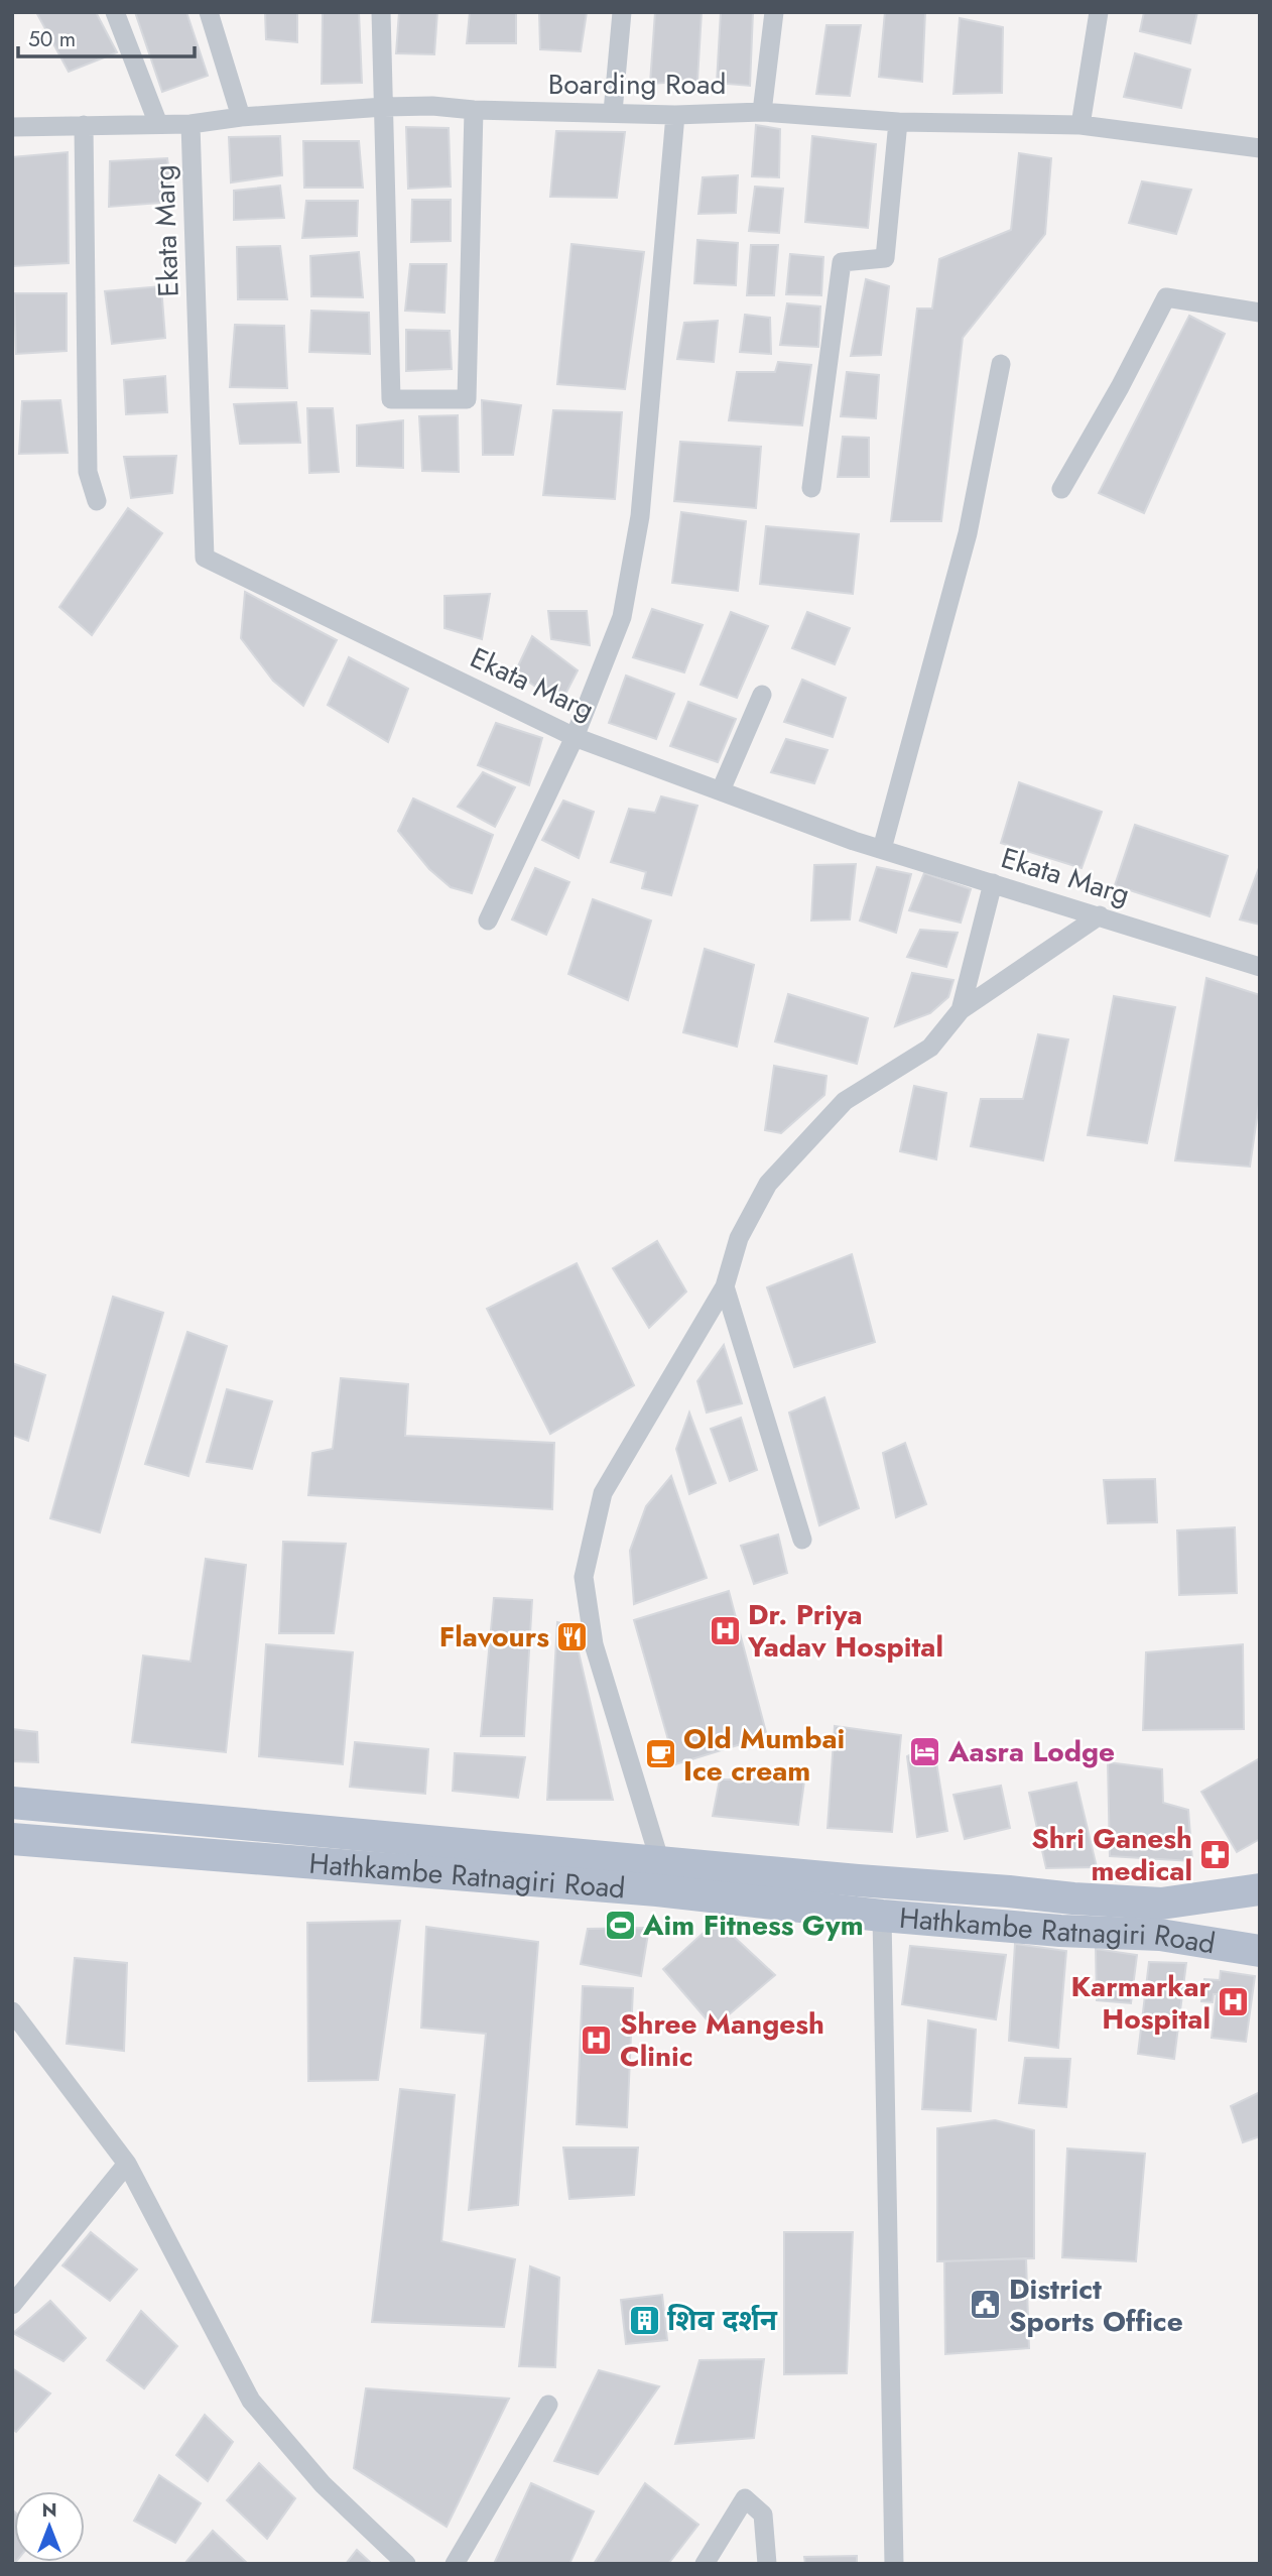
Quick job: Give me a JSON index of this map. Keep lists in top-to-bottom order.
{
  "streets": {
    "main road": ["Hathkambe Ratnagiri Road"],
    "street": ["Boarding Road", "Ekata Marg"]
  },
  "crossings": [
    ["Boarding Road", "Ekata Marg"]
  ],
  "places": {
    "hospital": ["Dr. Priya Yadav Hospital", "Karmarkar Hospital", "Shree Mangesh Clinic"],
    "restaurant": ["Flavours"],
    "hotel": ["Aasra Lodge"],
    "cafe": ["Old Mumbai Ice cream"],
    "pharmacy": ["Shri Ganesh medical"],
    "sports": ["Aim Fitness Gym"],
    "public building": ["District Sports Office"],
    "building": ["शिव दर्शन"]
  },
  "scale_bar": "50 m",
  "north": "top"
}
